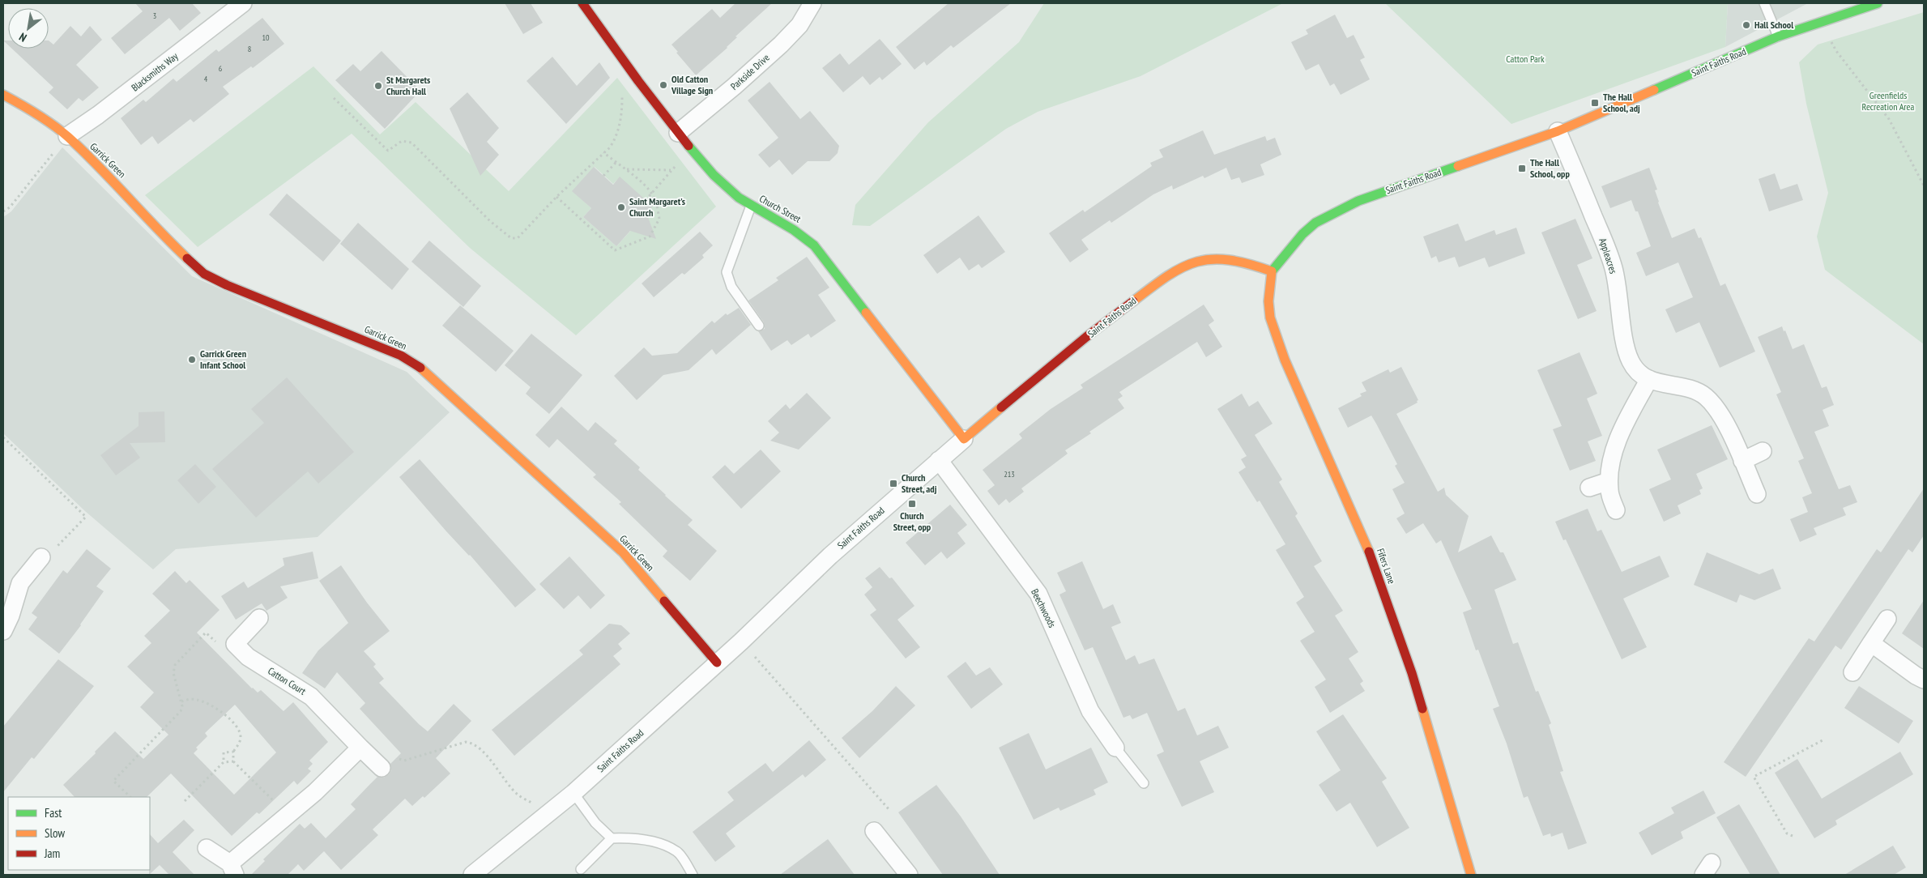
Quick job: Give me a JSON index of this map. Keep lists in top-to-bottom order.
{
  "streets": {
    "street": [
      "Saint Faiths Road",
      "Blacksmiths Way",
      "Parkside Drive",
      "Garrick Green",
      "Church Street",
      "Appleacres",
      "Fifers Lane",
      "Beechwoods",
      "Catton Court"
    ]
  },
  "crossings": [
    ["Saint Faiths Road", "Garrick Green"],
    ["Saint Faiths Road", "Church Street"],
    ["Saint Faiths Road", "Appleacres"],
    ["Saint Faiths Road", "Fifers Lane"],
    ["Saint Faiths Road", "Beechwoods"],
    ["Blacksmiths Way", "Garrick Green"],
    ["Parkside Drive", "Church Street"]
  ],
  "parks": ["Catton Park", "Greenfields Recreation Area"],
  "places": {
    "other": [
      "Hall School",
      "Old Catton Village Sign",
      "St Margarets Church Hall",
      "Saint Margaret's Church",
      "Garrick Green Infant School"
    ],
    "transit": [
      "The Hall School, adj",
      "The Hall School, opp",
      "Church Street, adj",
      "Church Street, opp"
    ]
  },
  "house_numbers": [
    "3",
    "10",
    "8",
    "6",
    "4",
    "213"
  ],
  "legend": ["Fast", "Slow", "Jam"],
  "north": "bottom left"
}
